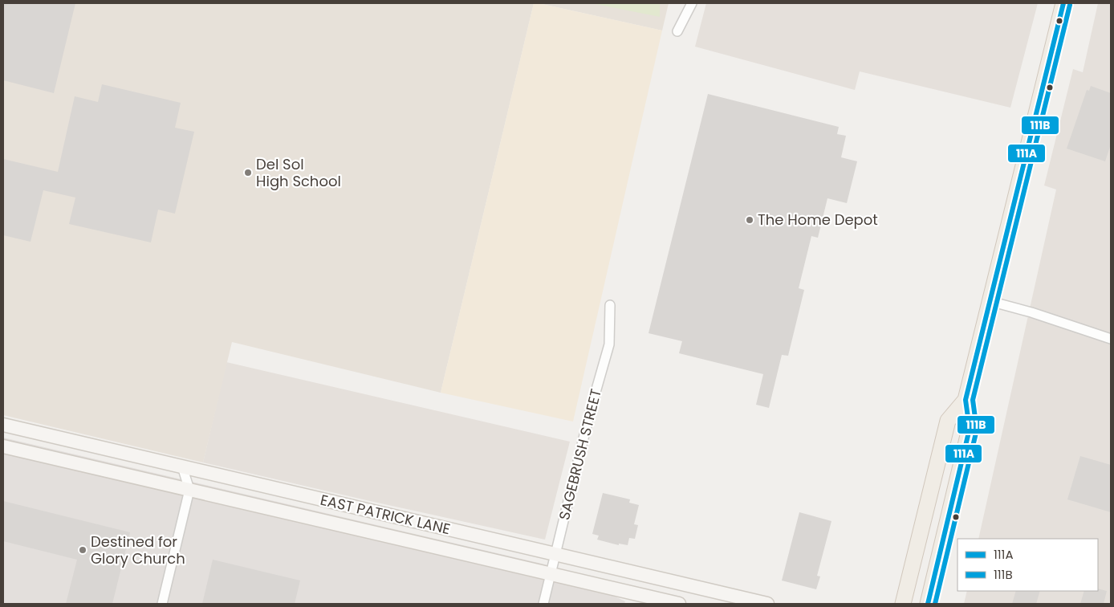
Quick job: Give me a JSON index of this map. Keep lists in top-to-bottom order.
{
  "streets": {
    "main road": ["EAST PATRICK LANE"],
    "street": ["SAGEBRUSH STREET"]
  },
  "crossings": [
    ["SAGEBRUSH STREET", "EAST PATRICK LANE"]
  ],
  "places": ["Del Sol High School", "The Home Depot", "Destined for Glory Church"],
  "lines": ["transit line 111A", "transit line 111B"],
  "legend": ["111A", "111B"]
}
